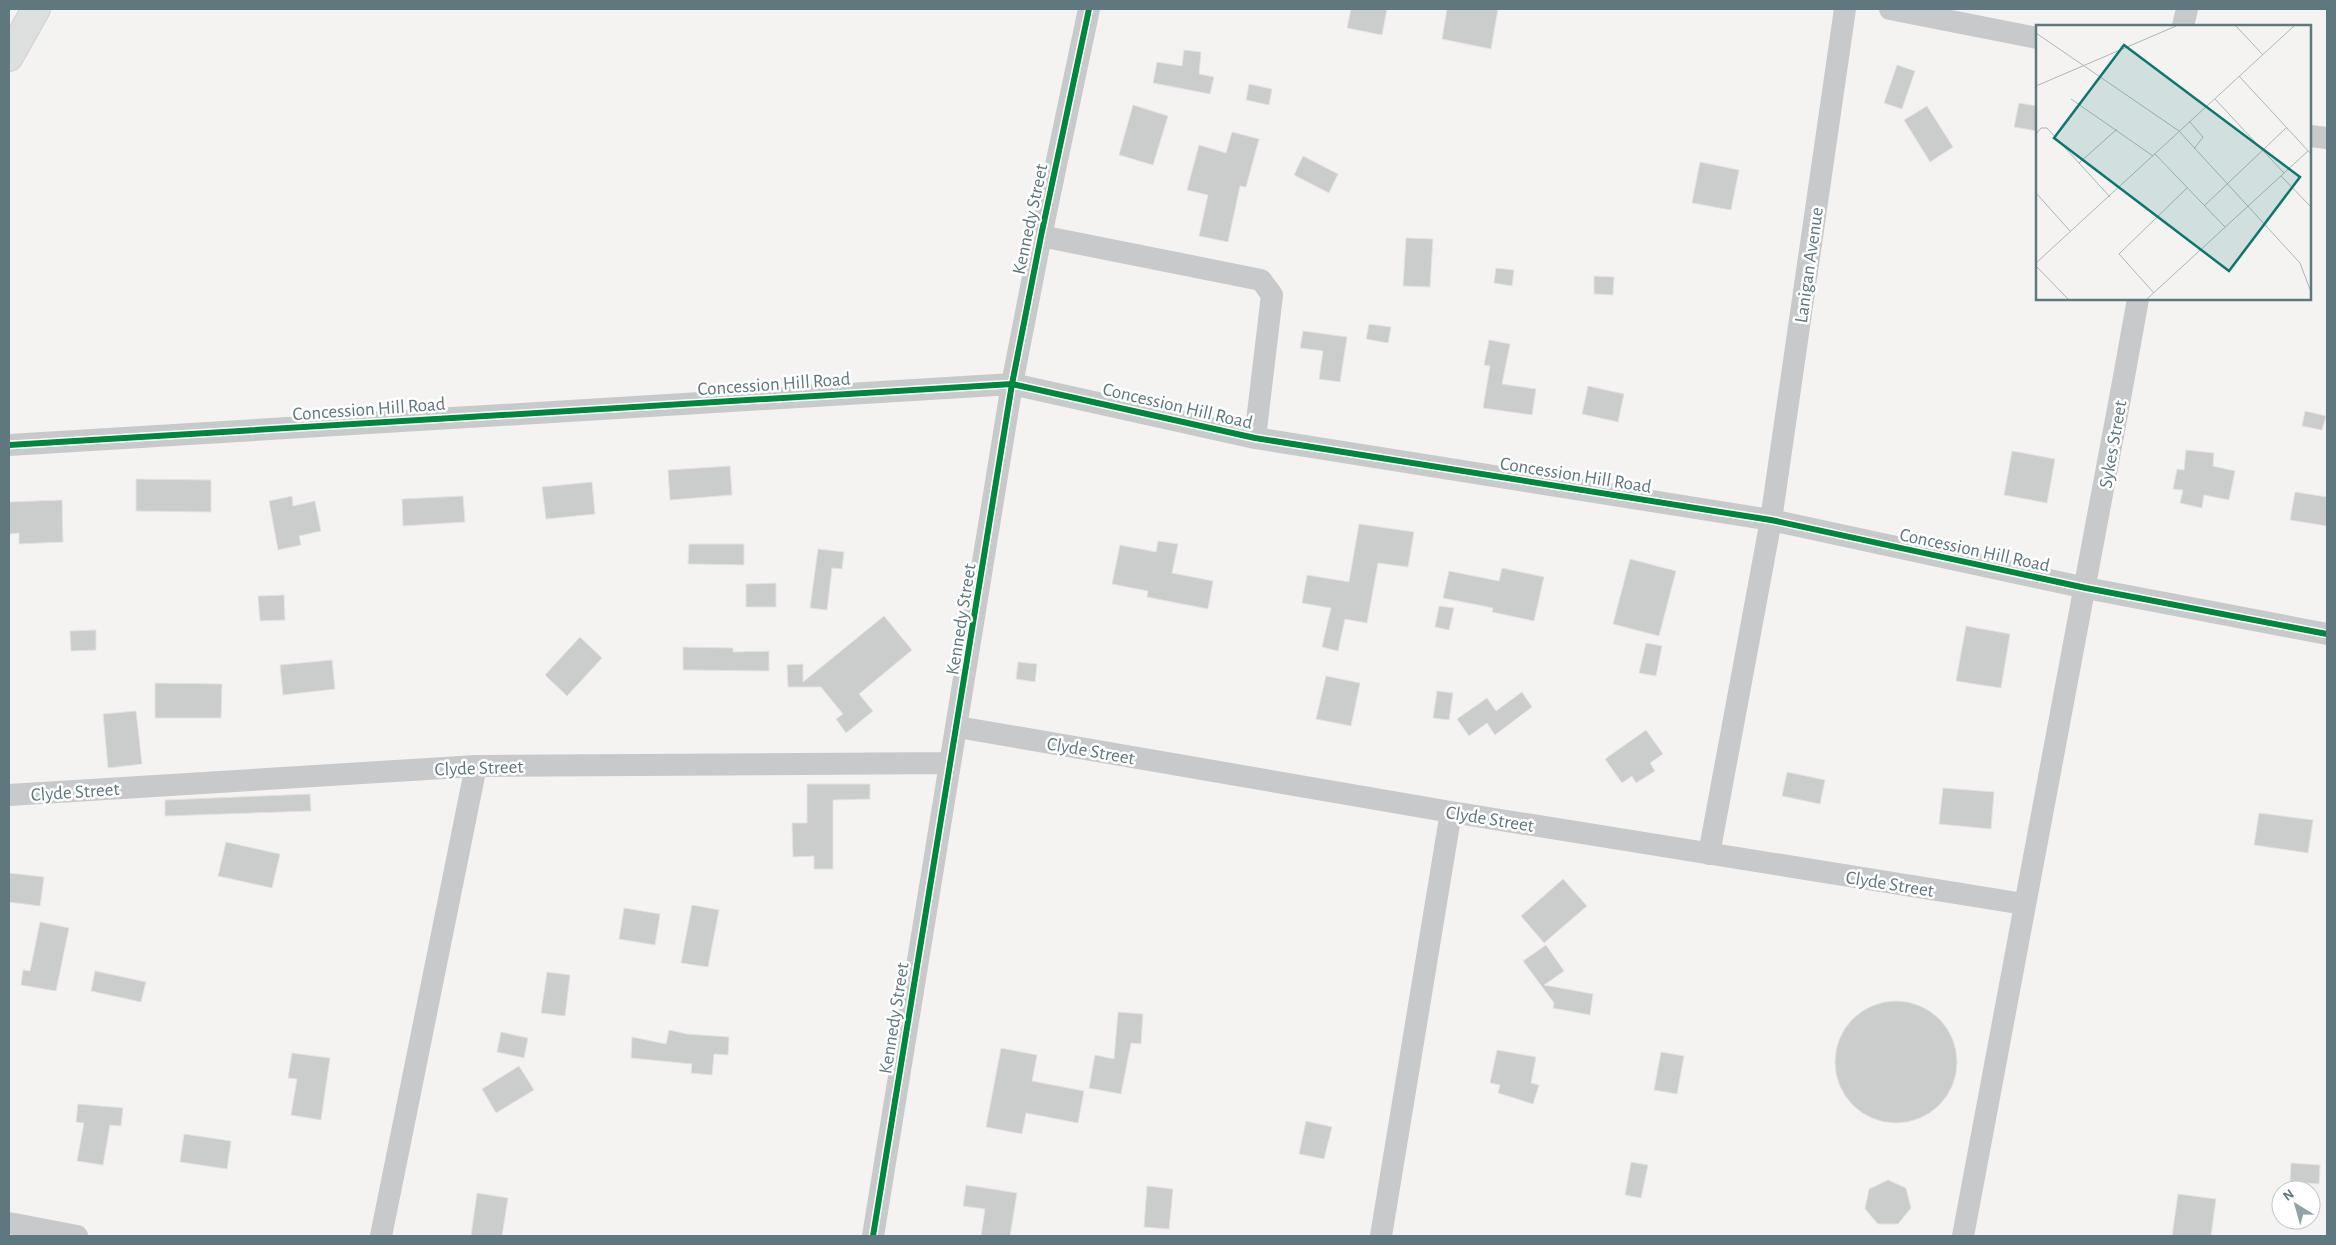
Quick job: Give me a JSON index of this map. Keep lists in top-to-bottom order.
{
  "streets": {
    "street": [
      "Kennedy Street",
      "Lanigan Avenue",
      "Concession Hill Road",
      "Sykes Street",
      "Clyde Street"
    ]
  },
  "crossings": [
    ["Kennedy Street", "Concession Hill Road"],
    ["Kennedy Street", "Clyde Street"],
    ["Lanigan Avenue", "Concession Hill Road"],
    ["Lanigan Avenue", "Clyde Street"],
    ["Concession Hill Road", "Sykes Street"],
    ["Sykes Street", "Clyde Street"]
  ],
  "north": "top left"
}
